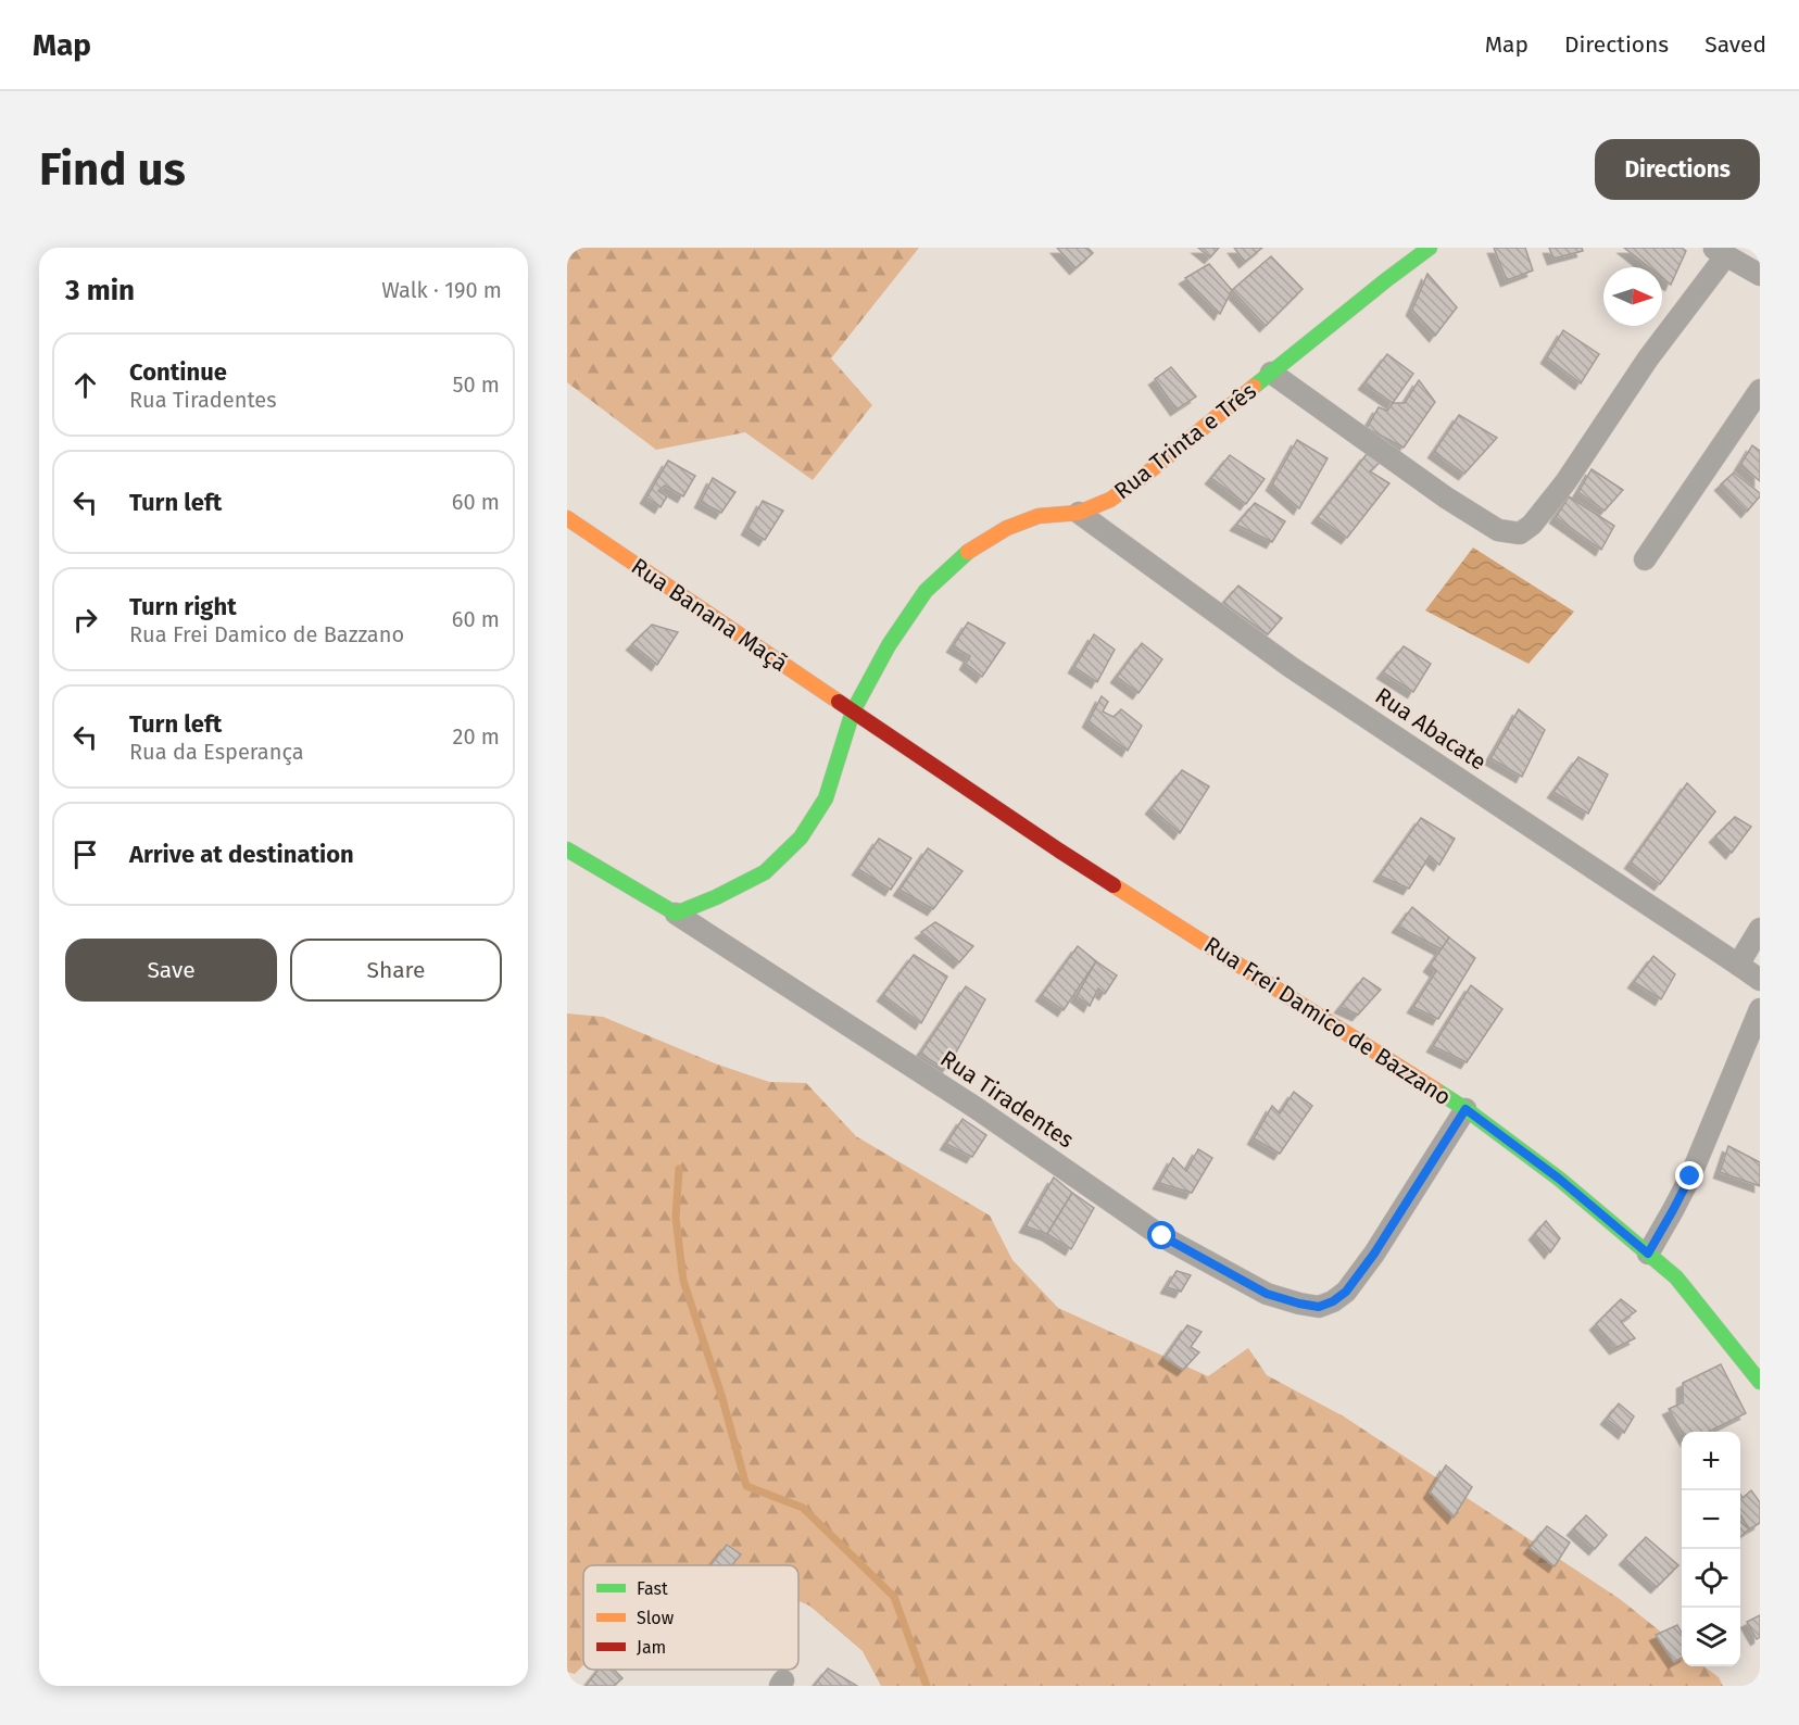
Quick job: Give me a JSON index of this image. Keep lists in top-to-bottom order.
{
  "streets": {
    "street": [
      "Rua Trinta e Três",
      "Rua Banana Maçã",
      "Rua Abacate",
      "Rua Frei Damico de Bazzano",
      "Rua Tiradentes"
    ]
  },
  "crossings": [
    ["Rua Trinta e Três", "Rua Banana Maçã"],
    ["Rua Trinta e Três", "Rua Abacate"],
    ["Rua Trinta e Três", "Rua Frei Damico de Bazzano"],
    ["Rua Trinta e Três", "Rua Tiradentes"],
    ["Rua Banana Maçã", "Rua Frei Damico de Bazzano"],
    ["Rua Frei Damico de Bazzano", "Rua Tiradentes"]
  ],
  "legend": ["Fast", "Slow", "Jam"],
  "north": "right",
  "page": {
    "header": "Map",
    "nav": ["Map", "Directions", "Saved"],
    "buttons": [
      "Directions",
      ["Save", "Share"]
    ],
    "title": "Find us",
    "heading": ["3 min", "Walk · 190 m"],
    "list": [
      ["Continue", "Rua Tiradentes", "50 m"],
      ["Turn left", "60 m"],
      ["Turn right", "Rua Frei Damico de Bazzano", "60 m"],
      ["Turn left", "Rua da Esperança", "20 m"],
      "Arrive at destination"
    ],
    "map_buttons": ["+", "−"]
  }
}
